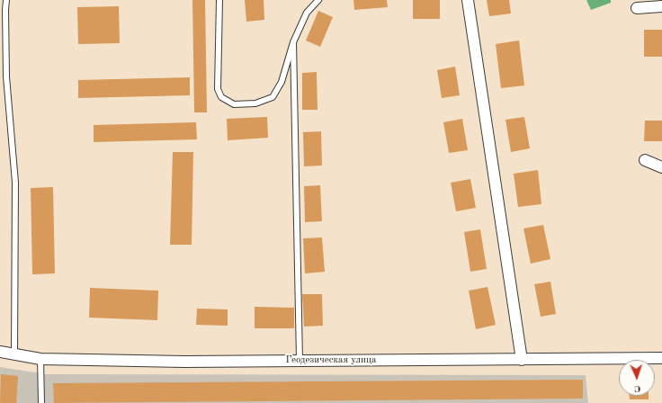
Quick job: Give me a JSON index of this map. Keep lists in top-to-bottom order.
{
  "streets": {
    "street": ["Геодезическая улица"]
  },
  "north": "bottom"
}
